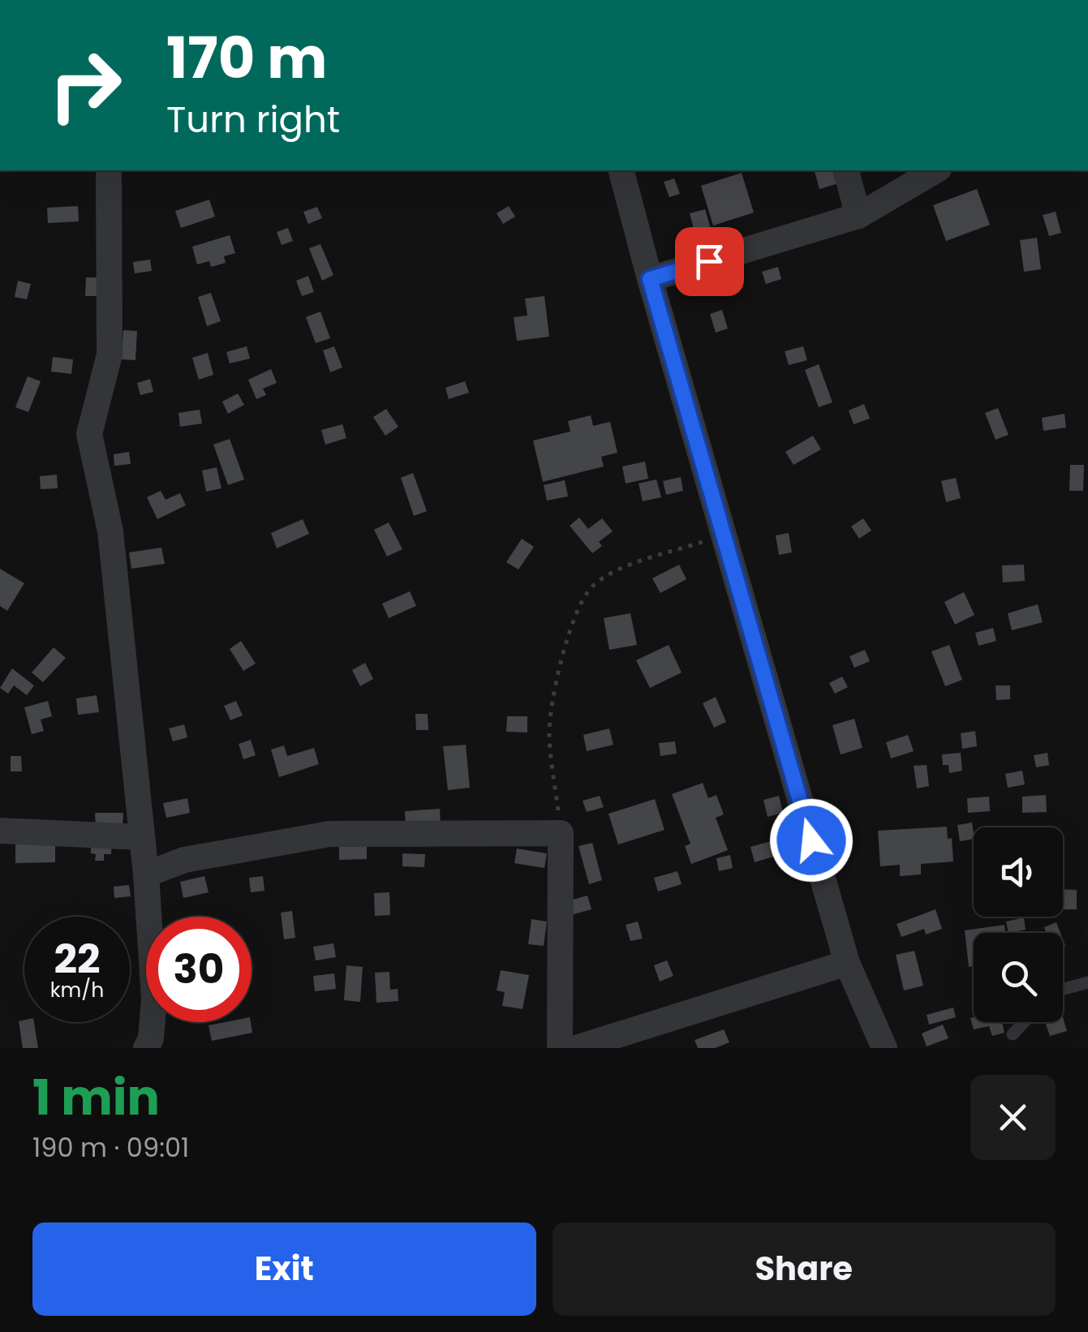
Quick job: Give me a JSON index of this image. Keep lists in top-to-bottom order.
{
  "page": {
    "turn": ["170 m", "Turn right"],
    "speed": "22 km/h",
    "limit": "30",
    "heading": ["1 min", "190 m · 09:01"],
    "buttons": ["Exit", "Share"]
  }
}
